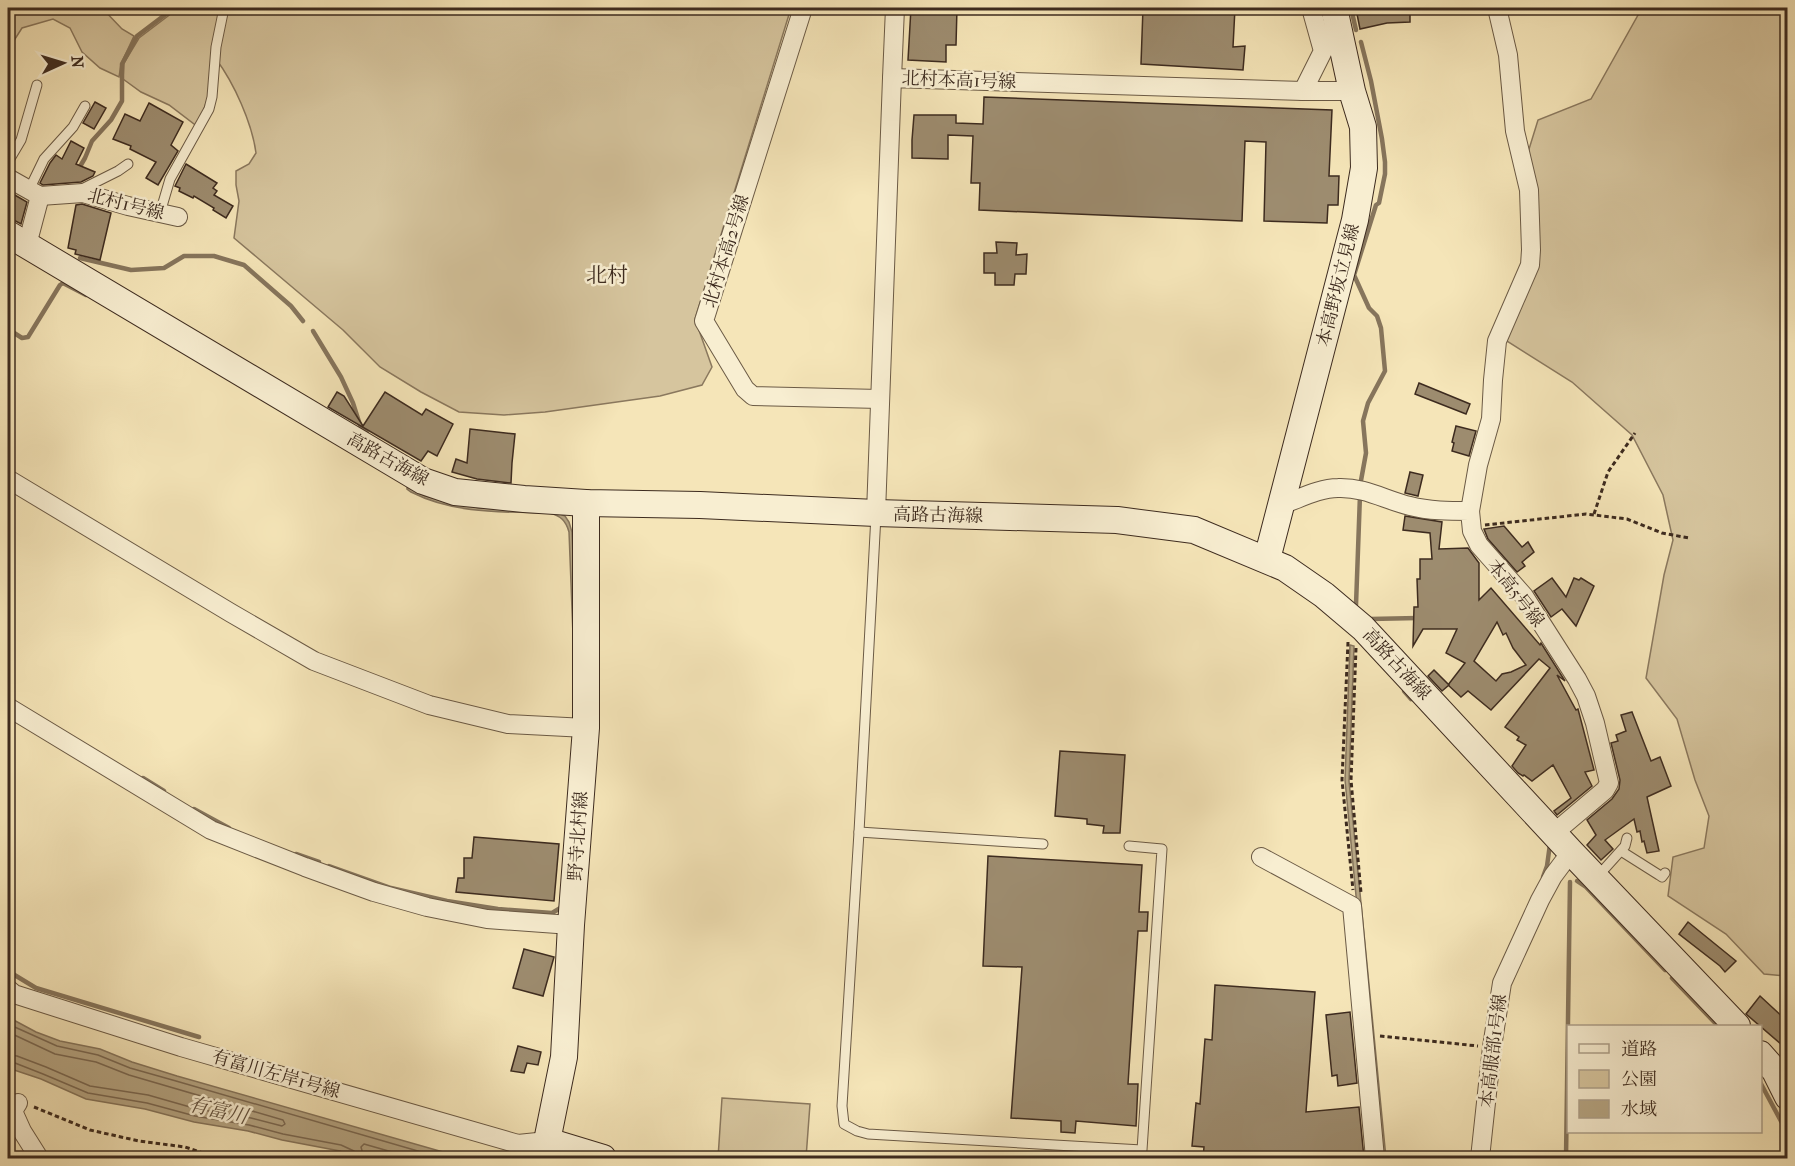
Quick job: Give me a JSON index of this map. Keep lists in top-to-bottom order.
{
  "streets": {
    "main road": ["本高野坂立見線", "高路古海線", "野寺北村線"],
    "street": [
      "北村本高1号線",
      "北村1号線",
      "北村本高2号線",
      "本高5号線",
      "本高服部1号線",
      "有富川左岸1号線"
    ]
  },
  "crossings": [
    ["北村本高1号線", "北村本高2号線"],
    ["北村本高1号線", "本高野坂立見線"],
    ["北村本高1号線", "高路古海線"],
    ["本高野坂立見線", "高路古海線"],
    ["高路古海線", "本高5号線"],
    ["高路古海線", "野寺北村線"],
    ["高路古海線", "本高服部1号線"],
    ["野寺北村線", "有富川左岸1号線"]
  ],
  "districts": ["北村"],
  "water": ["有富川"],
  "legend": ["道路", "公園", "水域"],
  "north": "right"
}
